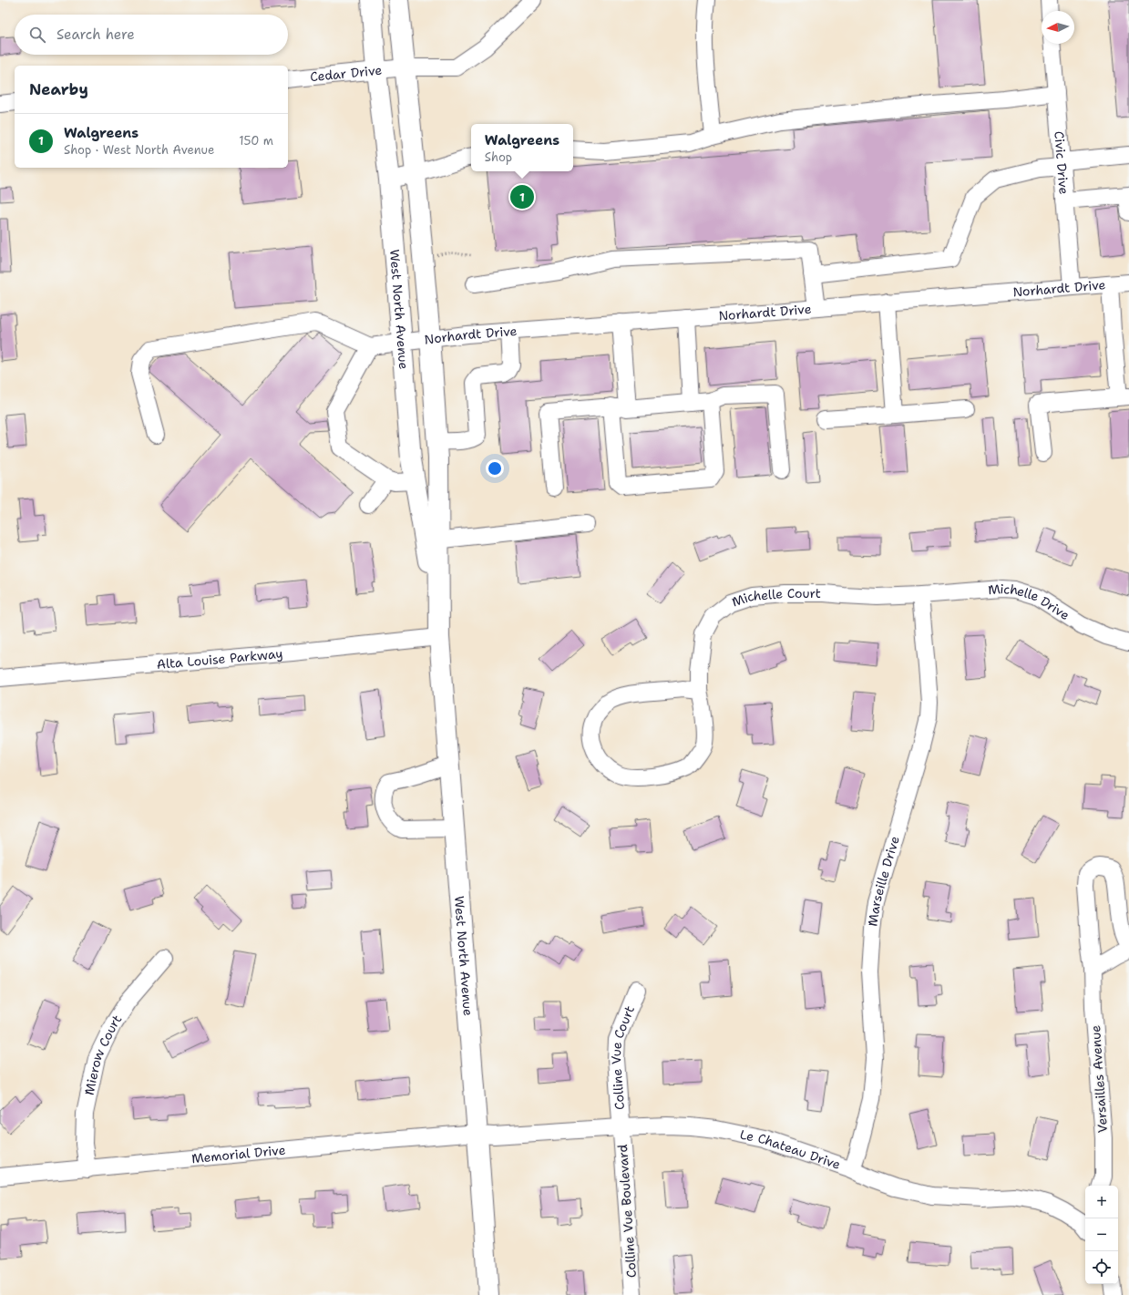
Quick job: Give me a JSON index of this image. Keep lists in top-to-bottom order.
{
  "streets": {
    "main road": ["West North Avenue"],
    "street": [
      "Cedar Drive",
      "Civic Drive",
      "Norhardt Drive",
      "Michelle Court",
      "Michelle Drive",
      "Alta Louise Parkway",
      "Marseille Drive",
      "Mierow Court",
      "Colline Vue Court",
      "Versailles Avenue",
      "Le Chateau Drive",
      "Memorial Drive",
      "Colline Vue Boulevard"
    ]
  },
  "crossings": [
    ["Cedar Drive", "West North Avenue"],
    ["Civic Drive", "Norhardt Drive"],
    ["Norhardt Drive", "West North Avenue"],
    ["West North Avenue", "Alta Louise Parkway"],
    ["West North Avenue", "Le Chateau Drive"],
    ["West North Avenue", "Memorial Drive"],
    ["Michelle Court", "Michelle Drive"],
    ["Michelle Court", "Marseille Drive"],
    ["Michelle Drive", "Marseille Drive"],
    ["Marseille Drive", "Le Chateau Drive"],
    ["Mierow Court", "Memorial Drive"],
    ["Colline Vue Court", "Le Chateau Drive"],
    ["Colline Vue Court", "Colline Vue Boulevard"],
    ["Le Chateau Drive", "Memorial Drive"],
    ["Le Chateau Drive", "Colline Vue Boulevard"]
  ],
  "north": "left",
  "page": {
    "search": "Search here",
    "heading": "Nearby",
    "list": [
      {
        "mark": "1",
        "name": "Walgreens",
        "note": "Shop · West North Avenue",
        "value": "150 m"
      }
    ],
    "popup": ["Walgreens", "Shop"],
    "pins": "1",
    "map_buttons": ["+", "−"]
  }
}
